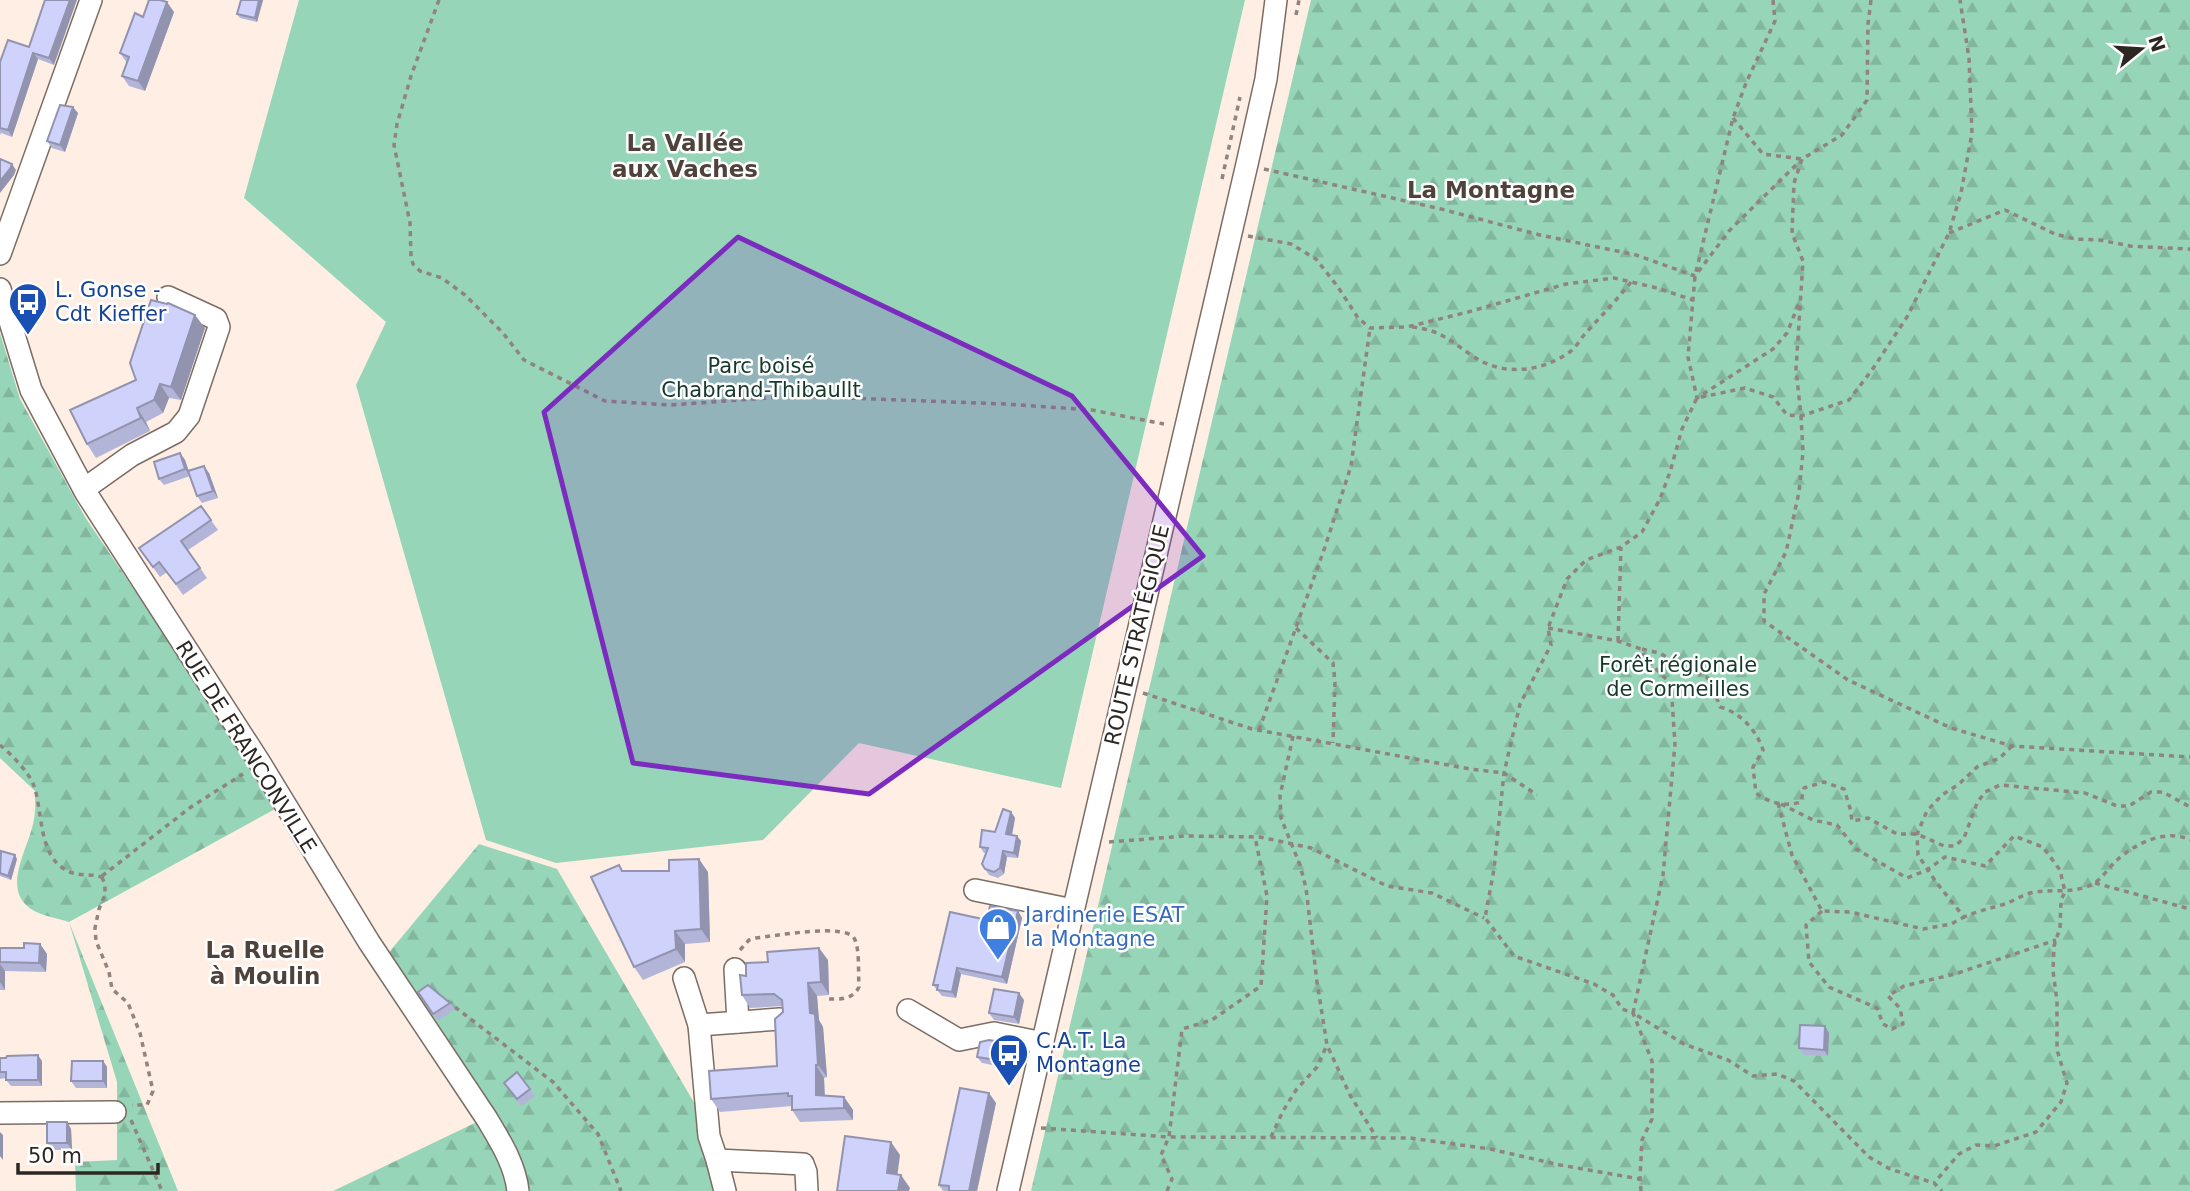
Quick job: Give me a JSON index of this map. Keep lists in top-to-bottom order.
{
  "streets": {
    "street": ["ROUTE STRATÉGIQUE", "RUE DE FRANCONVILLE"]
  },
  "districts": ["La Vallée aux Vaches", "La Montagne", "La Ruelle à Moulin"],
  "parks": ["Parc boisé Chabrand-Thibaullt", "Forêt régionale de Cormeilles"],
  "places": {
    "bus stop": ["L. Gonse - Cdt Kieffer", "C.A.T. La Montagne"],
    "shop": ["Jardinerie ESAT la Montagne"]
  },
  "scale_bar": "50 m",
  "north": "right"
}
